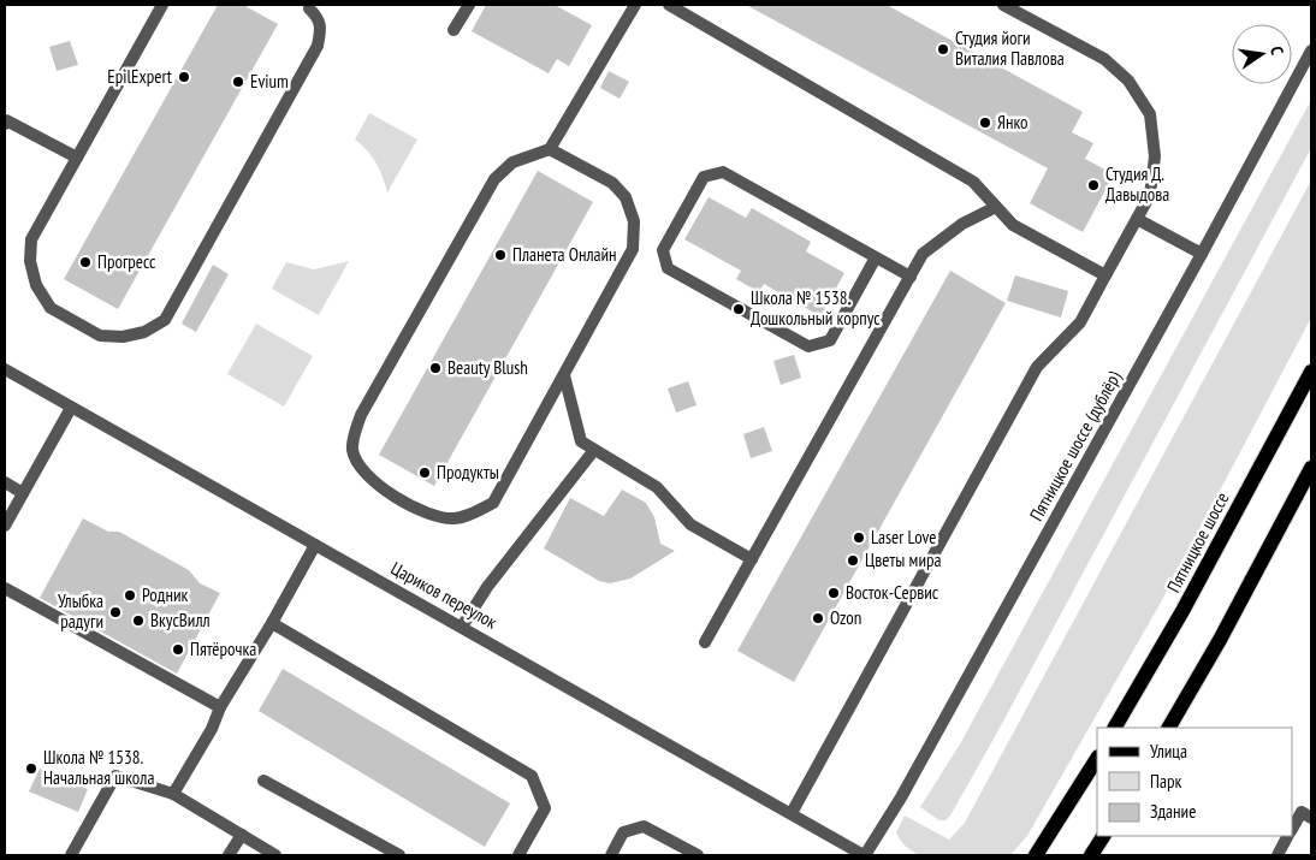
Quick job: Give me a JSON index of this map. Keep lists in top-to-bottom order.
{
  "streets": {
    "main road": ["Пятницкое шоссе"],
    "street": ["Пятницкое шоссе (дублёр)", "Цариков переулок"]
  },
  "crossings": [
    ["Пятницкое шоссе (дублёр)", "Цариков переулок"]
  ],
  "places": [
    "Студия йоги Виталия Павлова",
    "EpilExpert",
    "Evium",
    "Янко",
    "Студия Д. Давыдова",
    "Планета Онлайн",
    "Прогресс",
    "Школа № 1538. Дошкольный корпус",
    "Beauty Blush",
    "Продукты",
    "Laser Love",
    "Цветы мира",
    "Восток-Сервис",
    "Родник",
    "Улыбка радуги",
    "Ozon",
    "ВкусВилл",
    "Пятёрочка",
    "Школа № 1538. Начальная школа"
  ],
  "legend": ["Улица", "Парк", "Здание"],
  "north": "right"
}
